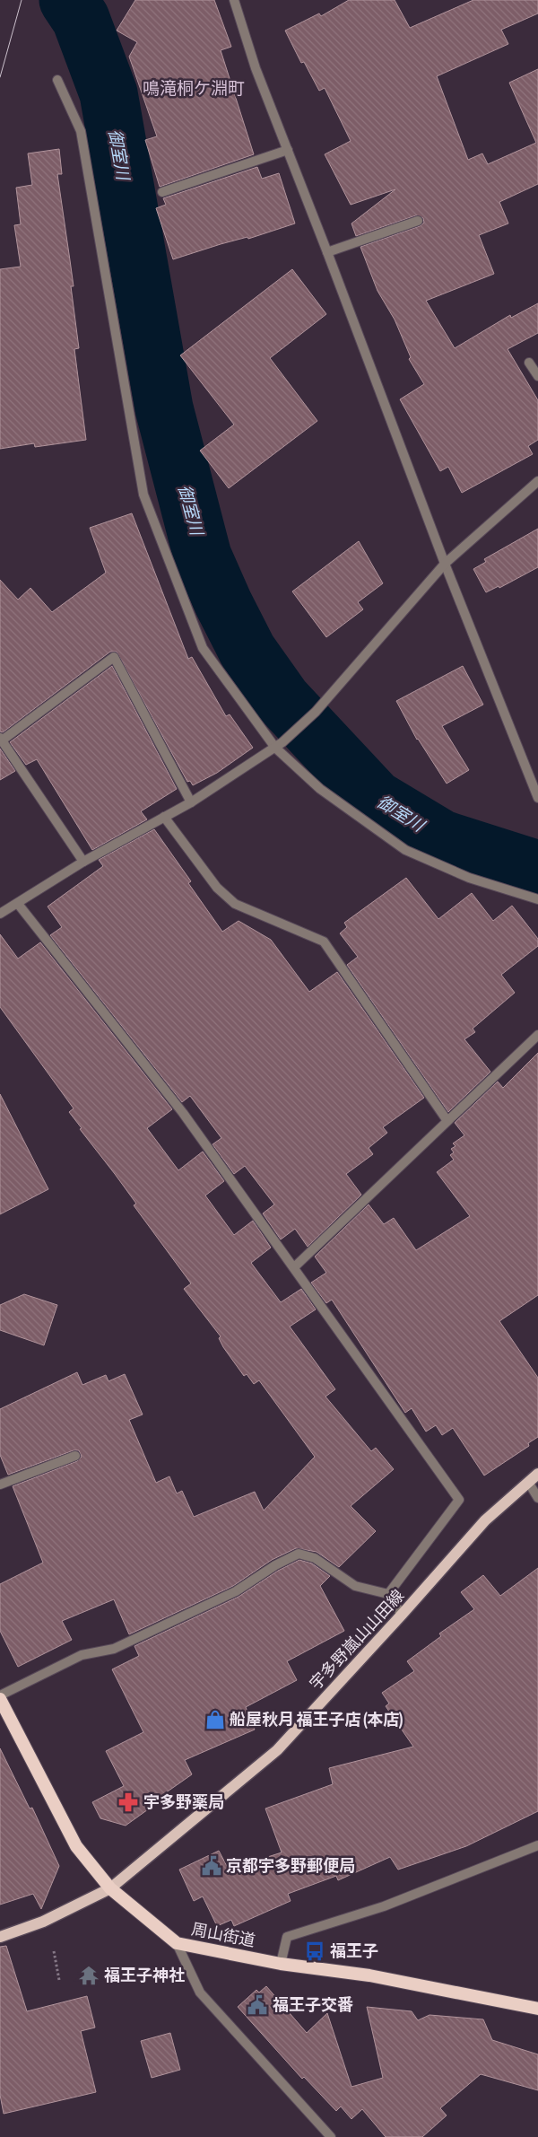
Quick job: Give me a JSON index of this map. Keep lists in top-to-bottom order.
{
  "streets": {
    "highway": ["周山街道"],
    "main road": ["宇多野嵐山山田線"]
  },
  "crossings": [
    ["宇多野嵐山山田線", "周山街道"]
  ],
  "districts": ["鳴滝桐ケ淵町"],
  "water": ["御室川"],
  "places": {
    "shop": ["船屋秋月 福王子店 (本店)"],
    "pharmacy": ["宇多野薬局"],
    "public building": ["京都宇多野郵便局", "福王子交番"],
    "bus stop": ["福王子"],
    "temple": ["福王子神社"]
  }
}
